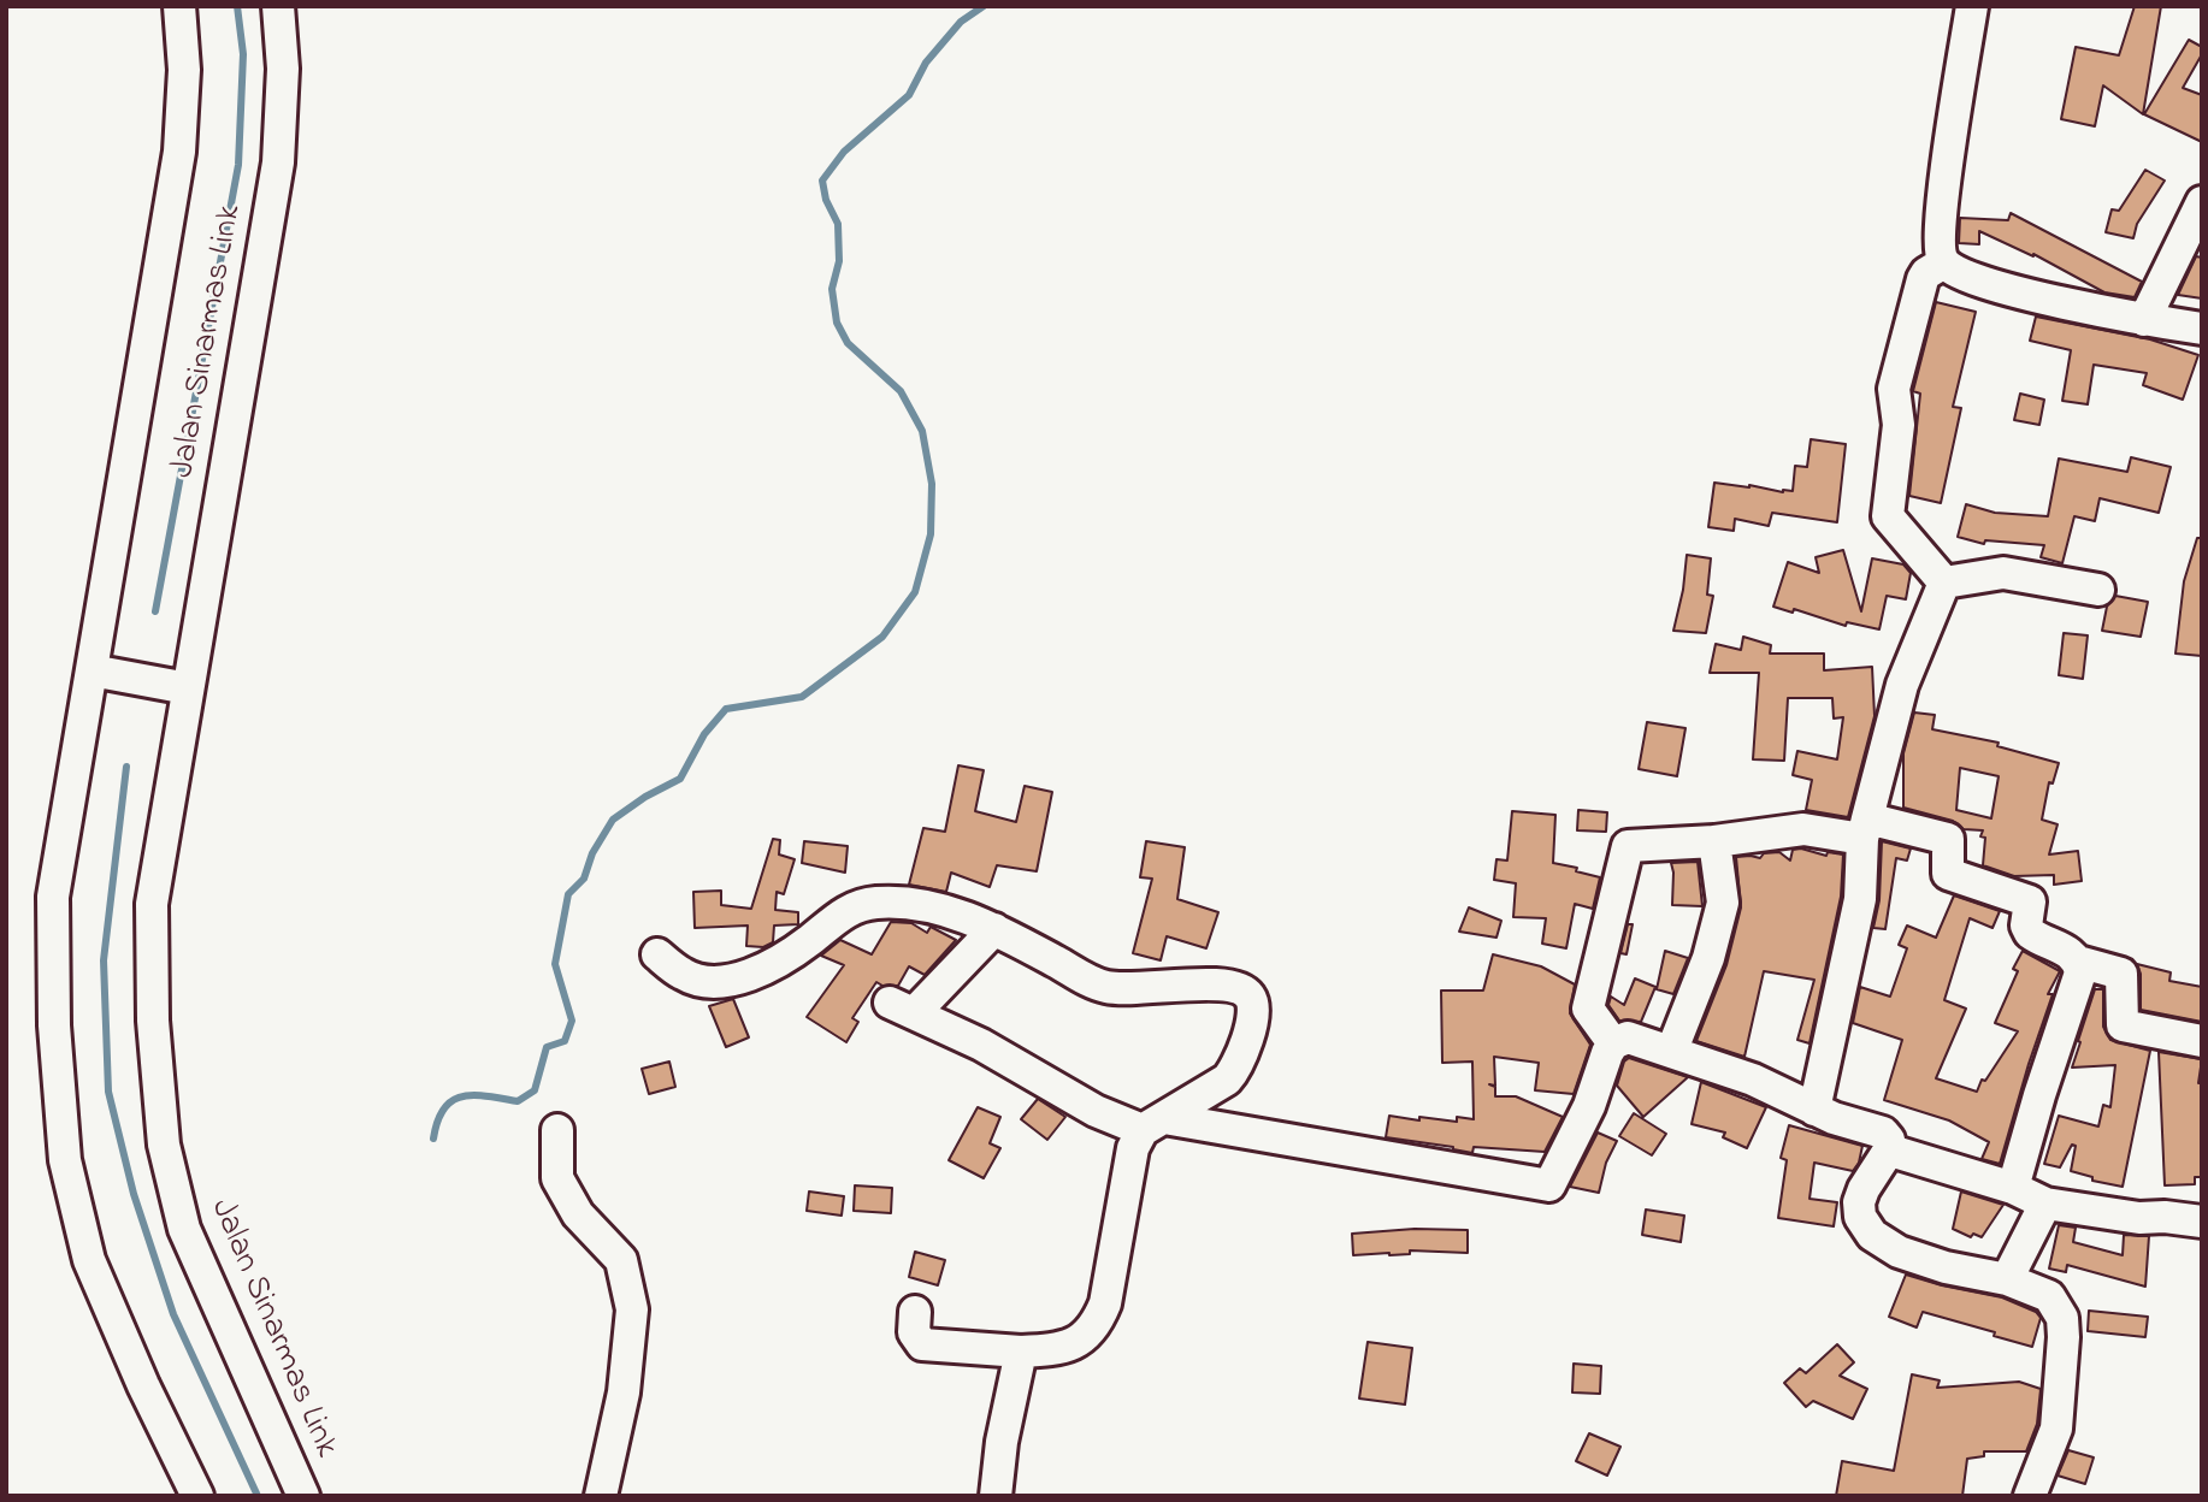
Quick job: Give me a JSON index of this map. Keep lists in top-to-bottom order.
{
  "streets": {
    "street": ["Jalan Sinarmas Link"]
  }
}
